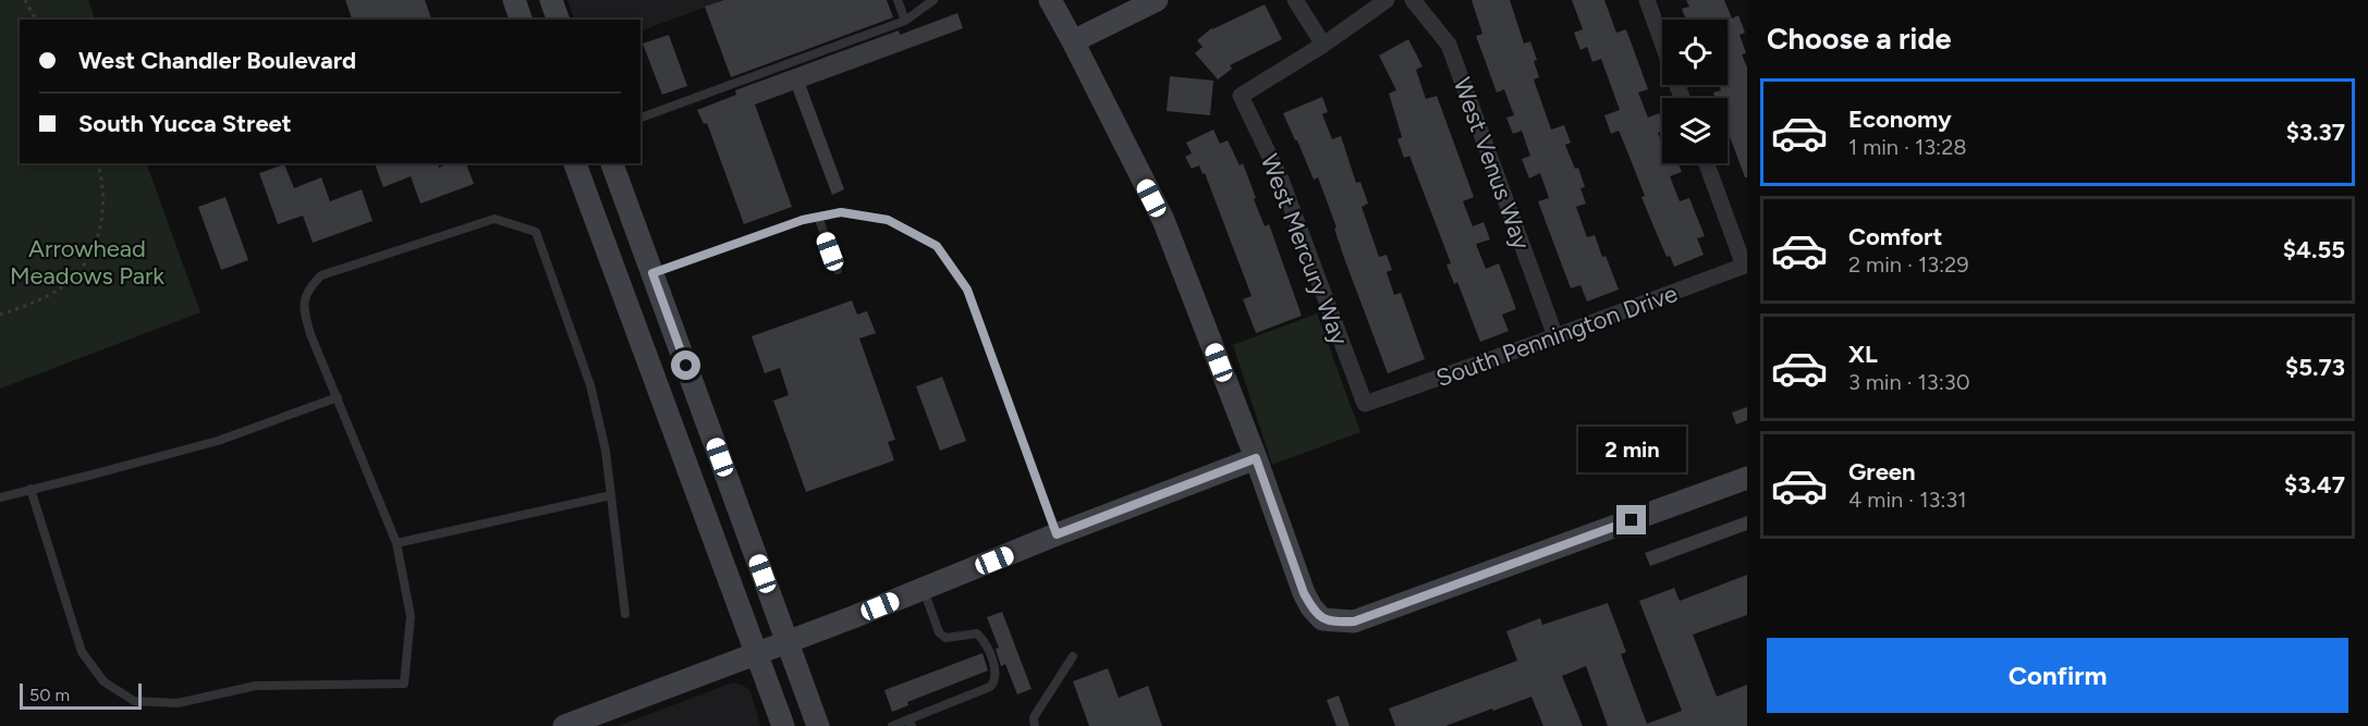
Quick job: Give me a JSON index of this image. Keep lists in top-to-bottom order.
{
  "streets": {
    "street": ["West Venus Way", "West Mercury Way", "South Pennington Drive"]
  },
  "crossings": [
    ["West Venus Way", "South Pennington Drive"],
    ["West Mercury Way", "South Pennington Drive"]
  ],
  "parks": ["Arrowhead Meadows Park"],
  "scale_bar": "50 m",
  "page": {
    "heading": "Choose a ride",
    "banner": ["West Chandler Boulevard", "South Yucca Street"],
    "list": [
      {
        "name": "Economy",
        "note": "1 min · 13:28",
        "value": "$3.37"
      },
      {
        "name": "Comfort",
        "note": "2 min · 13:29",
        "value": "$4.55"
      },
      {
        "name": "XL",
        "note": "3 min · 13:30",
        "value": "$5.73"
      },
      {
        "name": "Green",
        "note": "4 min · 13:31",
        "value": "$3.47"
      }
    ],
    "bubble": "2 min",
    "buttons": "Confirm",
    "scale": "50 m"
  }
}
